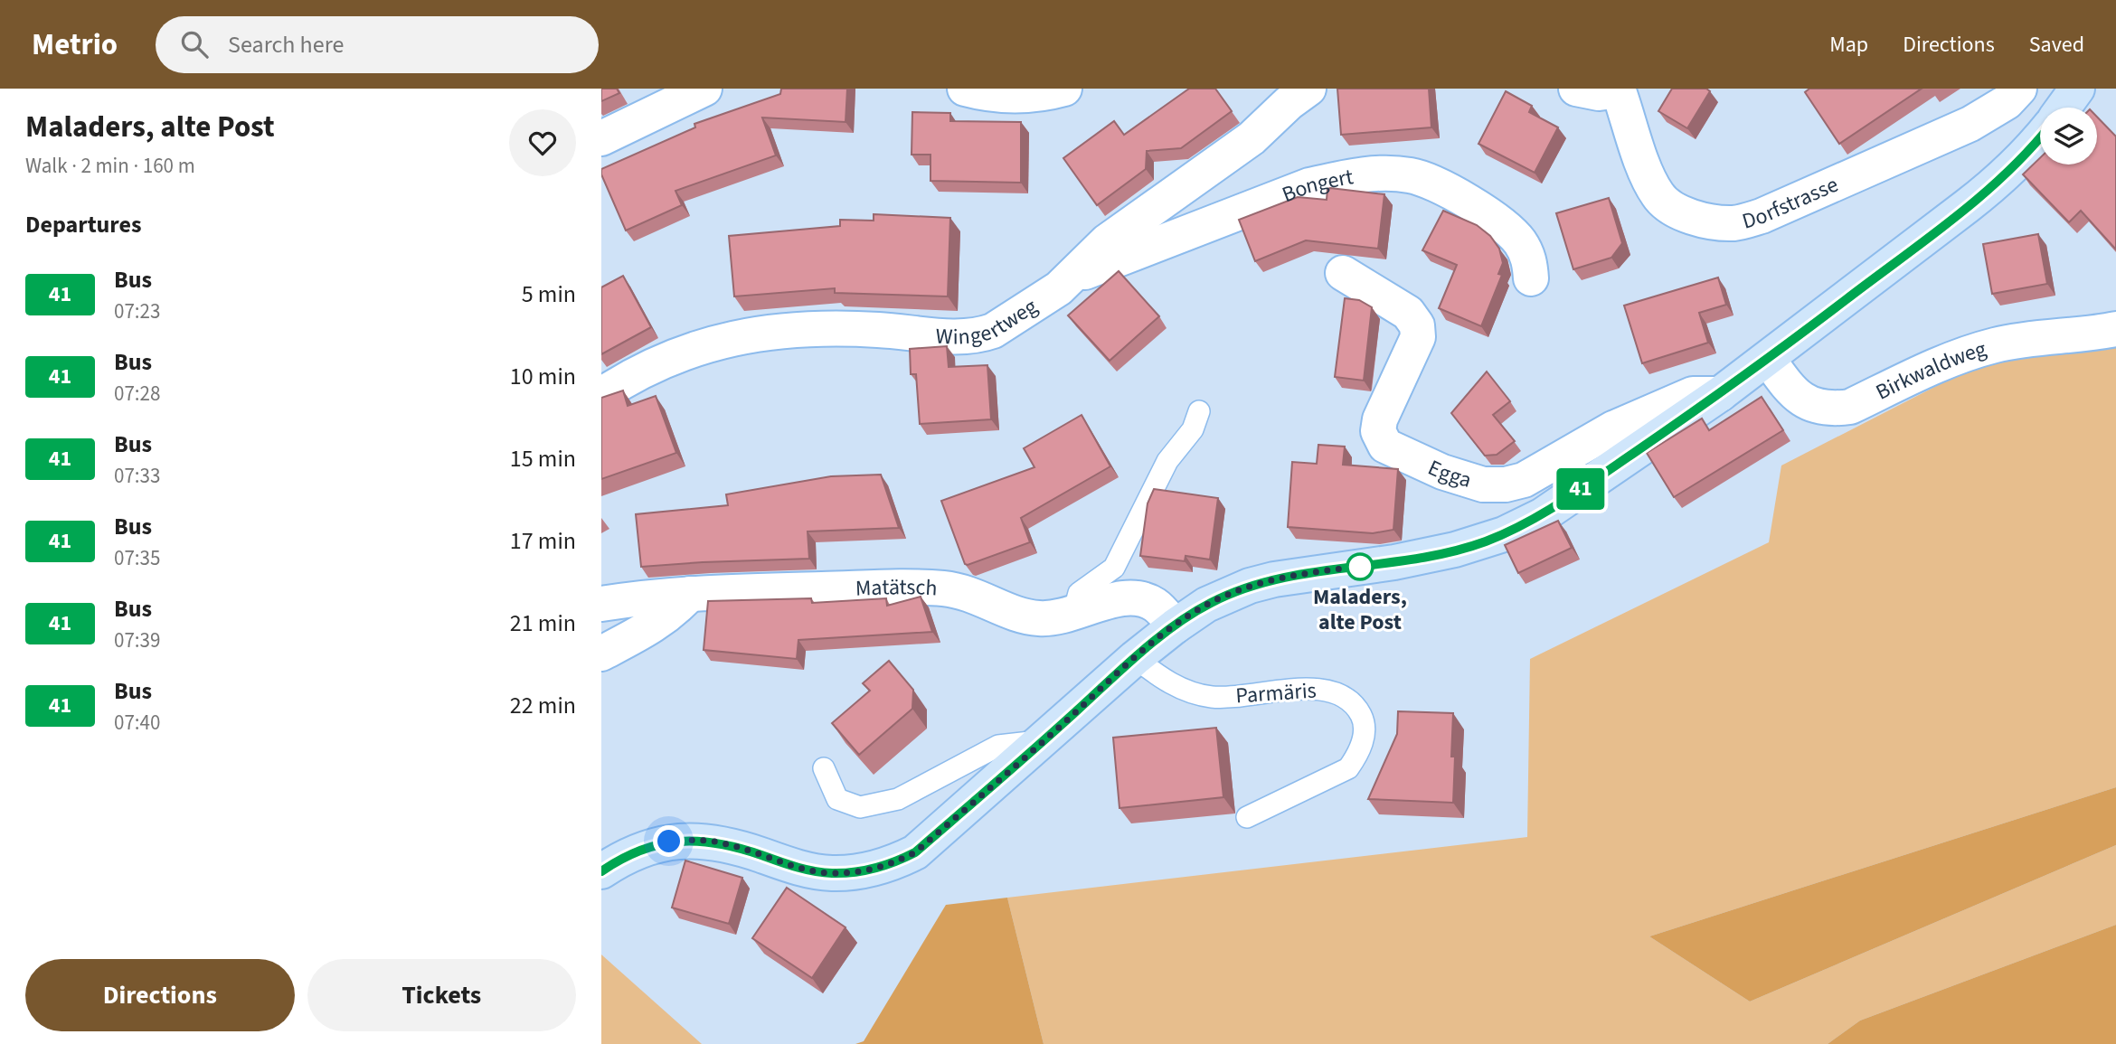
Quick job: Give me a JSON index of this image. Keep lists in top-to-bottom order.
{
  "streets": {
    "street": [
      "Bongert",
      "Dorfstrasse",
      "Wingertweg",
      "Birkwaldweg",
      "Egga",
      "Matätsch"
    ],
    "lane": ["Parmäris"]
  },
  "crossings": [
    ["Bongert", "Wingertweg"]
  ],
  "places": ["Maladers, alte Post"],
  "lines": ["bus line 41"],
  "page": {
    "header": "Metrio",
    "search": "Search here",
    "nav": ["Map", "Directions", "Saved"],
    "heading": [
      ["Maladers, alte Post", "Walk · 2 min · 160 m"],
      "Departures"
    ],
    "on_map": "41",
    "list": [
      {
        "mark": "41",
        "name": "Bus",
        "note": "07:23",
        "value": "5 min"
      },
      {
        "mark": "41",
        "name": "Bus",
        "note": "07:28",
        "value": "10 min"
      },
      {
        "mark": "41",
        "name": "Bus",
        "note": "07:33",
        "value": "15 min"
      },
      {
        "mark": "41",
        "name": "Bus",
        "note": "07:35",
        "value": "17 min"
      },
      {
        "mark": "41",
        "name": "Bus",
        "note": "07:39",
        "value": "21 min"
      },
      {
        "mark": "41",
        "name": "Bus",
        "note": "07:40",
        "value": "22 min"
      }
    ],
    "buttons": ["Directions", "Tickets"]
  }
}
